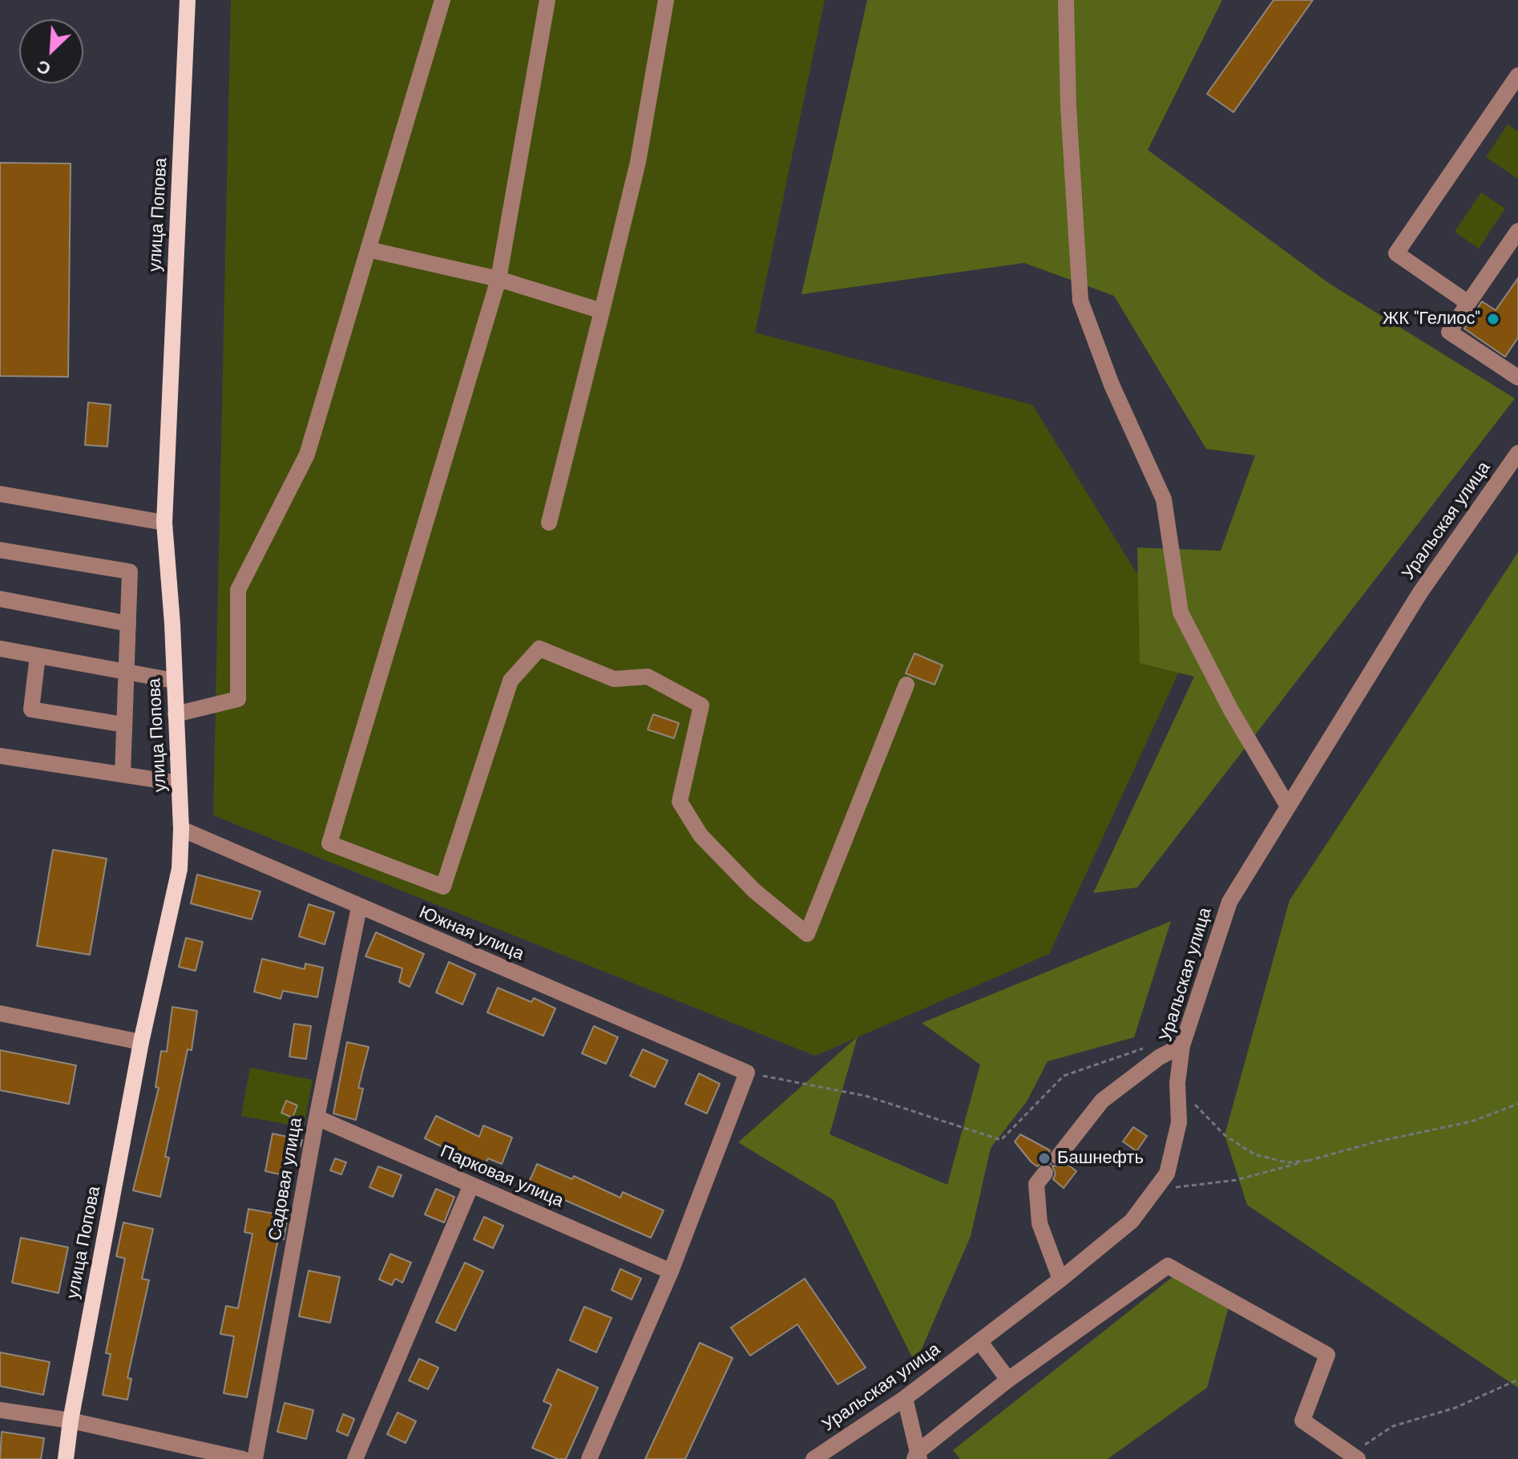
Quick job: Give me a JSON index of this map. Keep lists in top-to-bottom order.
{
  "streets": {
    "main road": ["улица Попова"],
    "street": [
      "Уральская улица",
      "Южная улица",
      "Парковая улица",
      "Садовая улица"
    ]
  },
  "crossings": [
    ["улица Попова", "Южная улица"],
    ["Южная улица", "Садовая улица"],
    ["Парковая улица", "Садовая улица"]
  ],
  "places": ["ЖК \"Гелиос\"", "Башнефть"],
  "north": "bottom left"
}
